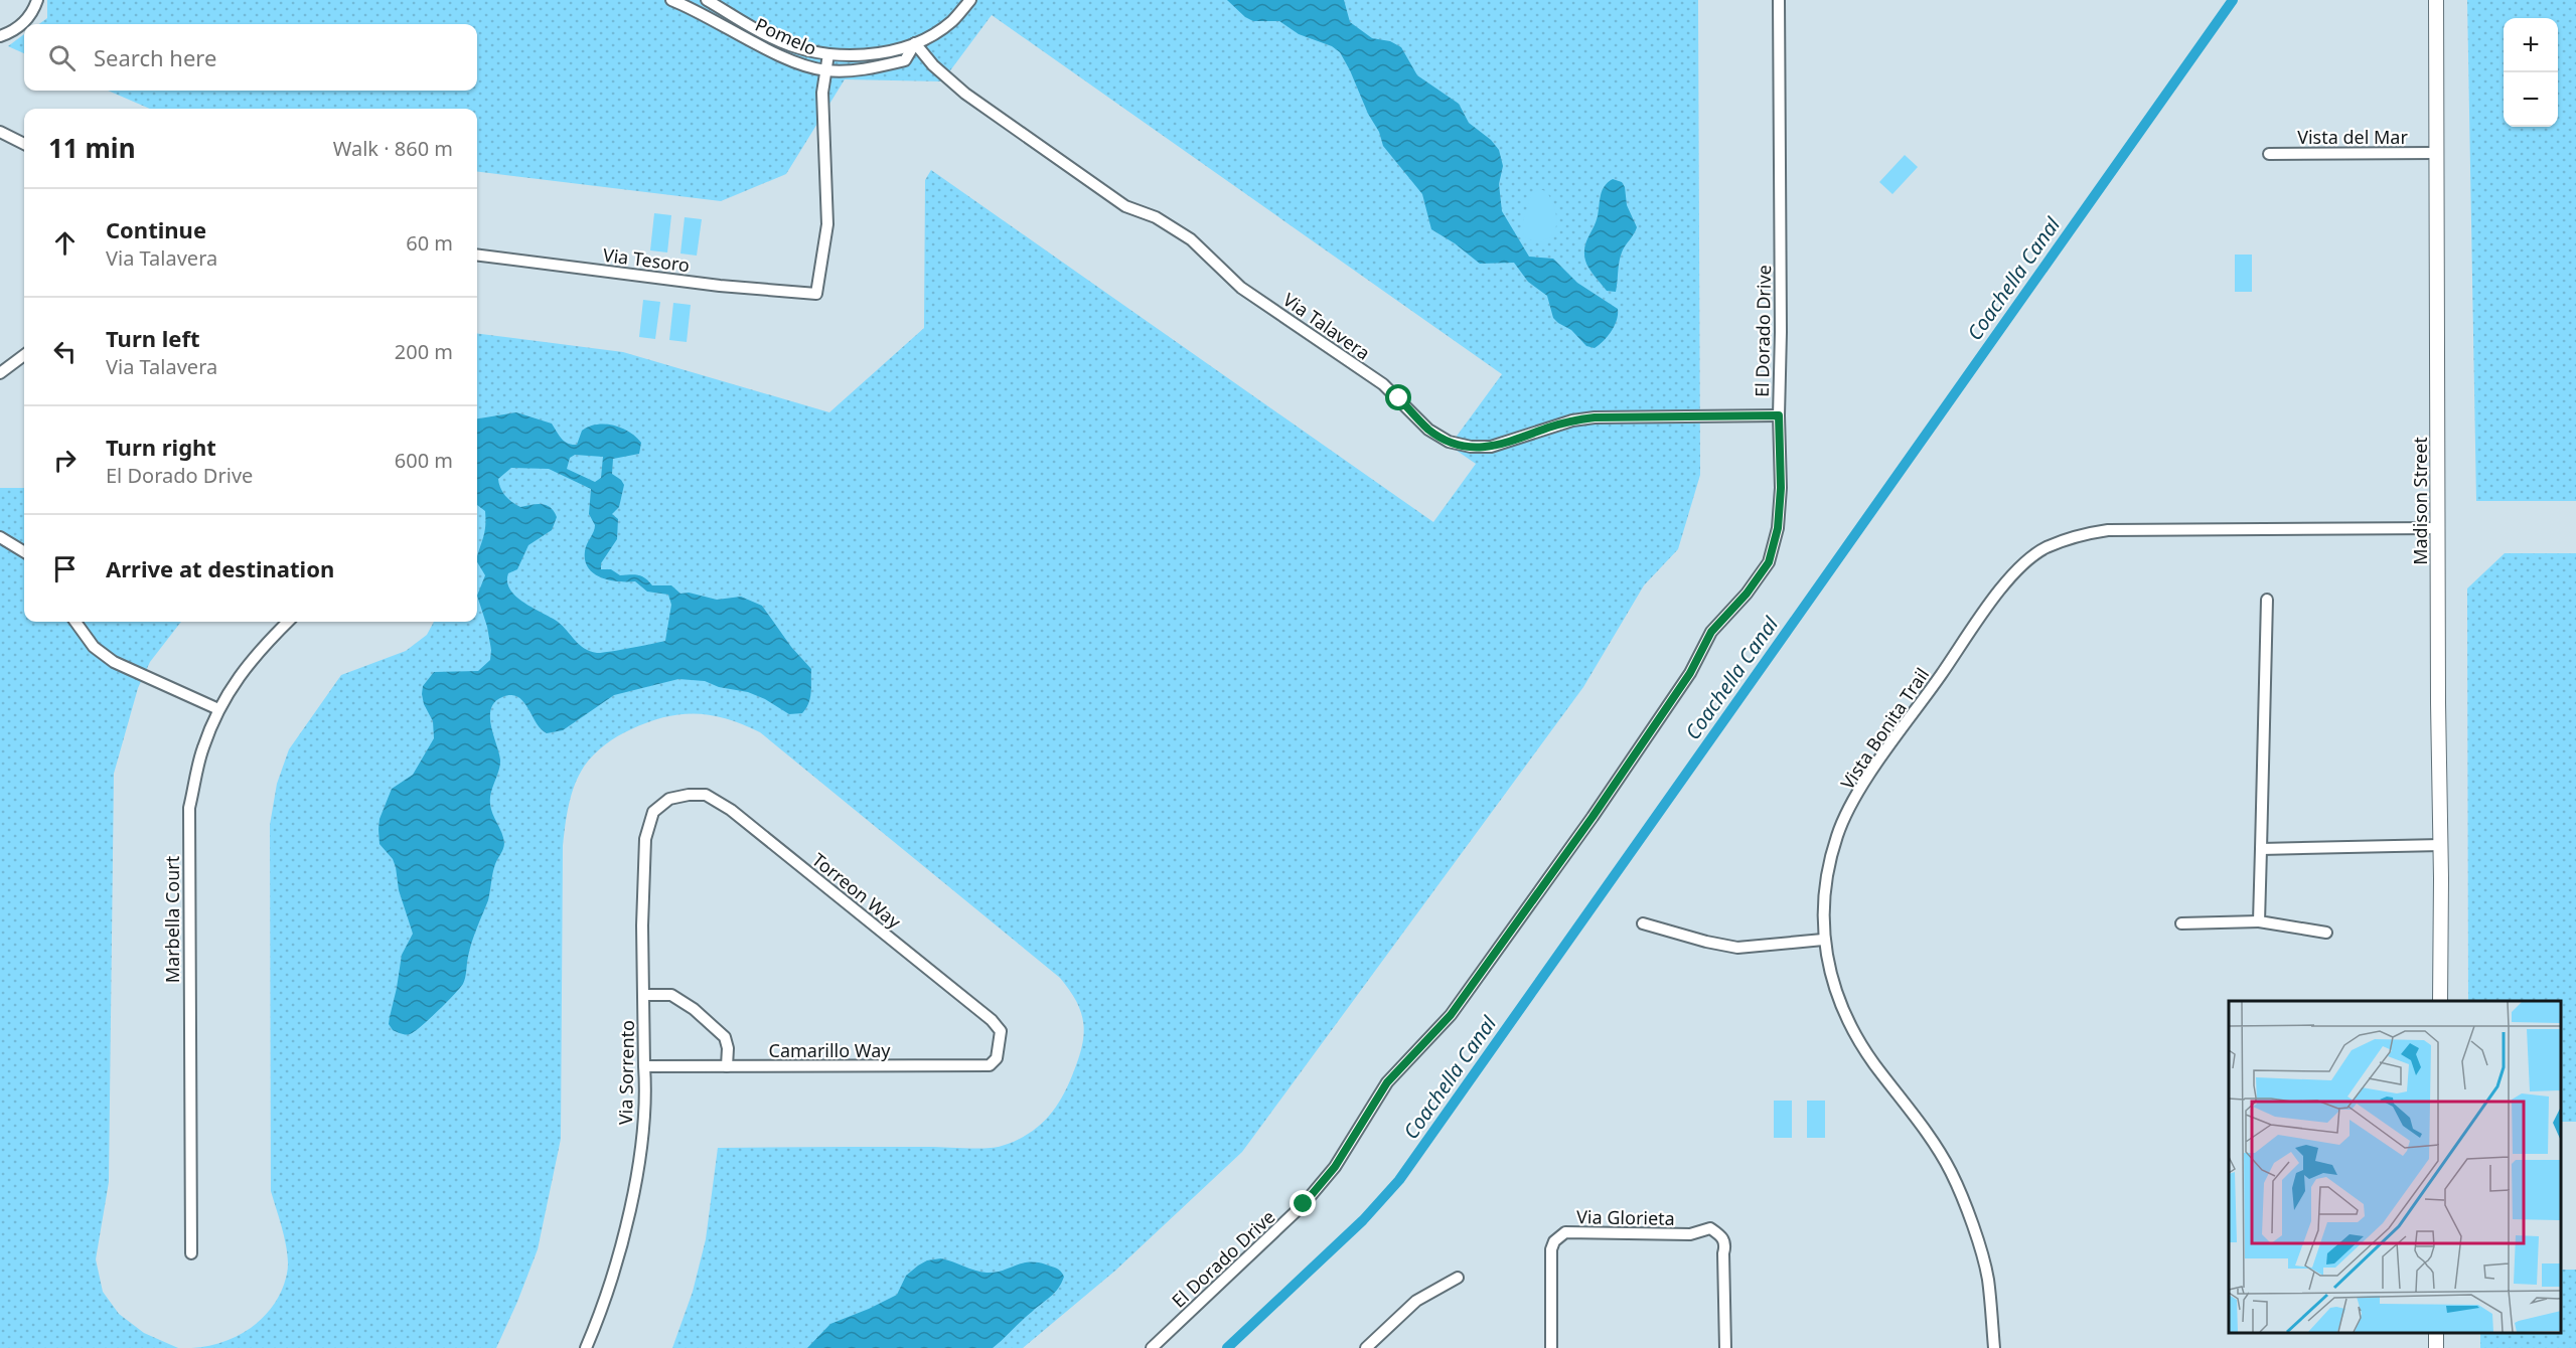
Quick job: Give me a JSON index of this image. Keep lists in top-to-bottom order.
{
  "streets": {
    "street": [
      "Pomelo",
      "Vista del Mar",
      "Via Tesoro",
      "Via Talavera",
      "El Dorado Drive",
      "Madison Street",
      "Vista Bonita Trail",
      "Torreon Way",
      "Marbella Court",
      "Camarillo Way",
      "Via Sorrento",
      "Via Glorieta"
    ]
  },
  "crossings": [
    ["Pomelo", "Via Tesoro"],
    ["Pomelo", "Via Talavera"],
    ["Vista del Mar", "Madison Street"],
    ["Via Talavera", "El Dorado Drive"],
    ["Madison Street", "Vista Bonita Trail"],
    ["Torreon Way", "Camarillo Way"],
    ["Torreon Way", "Via Sorrento"],
    ["Camarillo Way", "Via Sorrento"]
  ],
  "water": ["Coachella Canal"],
  "page": {
    "map_buttons": ["+", "−"],
    "search": "Search here",
    "heading": ["11 min", "Walk · 860 m"],
    "list": [
      ["Continue", "Via Talavera", "60 m"],
      ["Turn left", "Via Talavera", "200 m"],
      ["Turn right", "El Dorado Drive", "600 m"],
      "Arrive at destination"
    ]
  }
}
